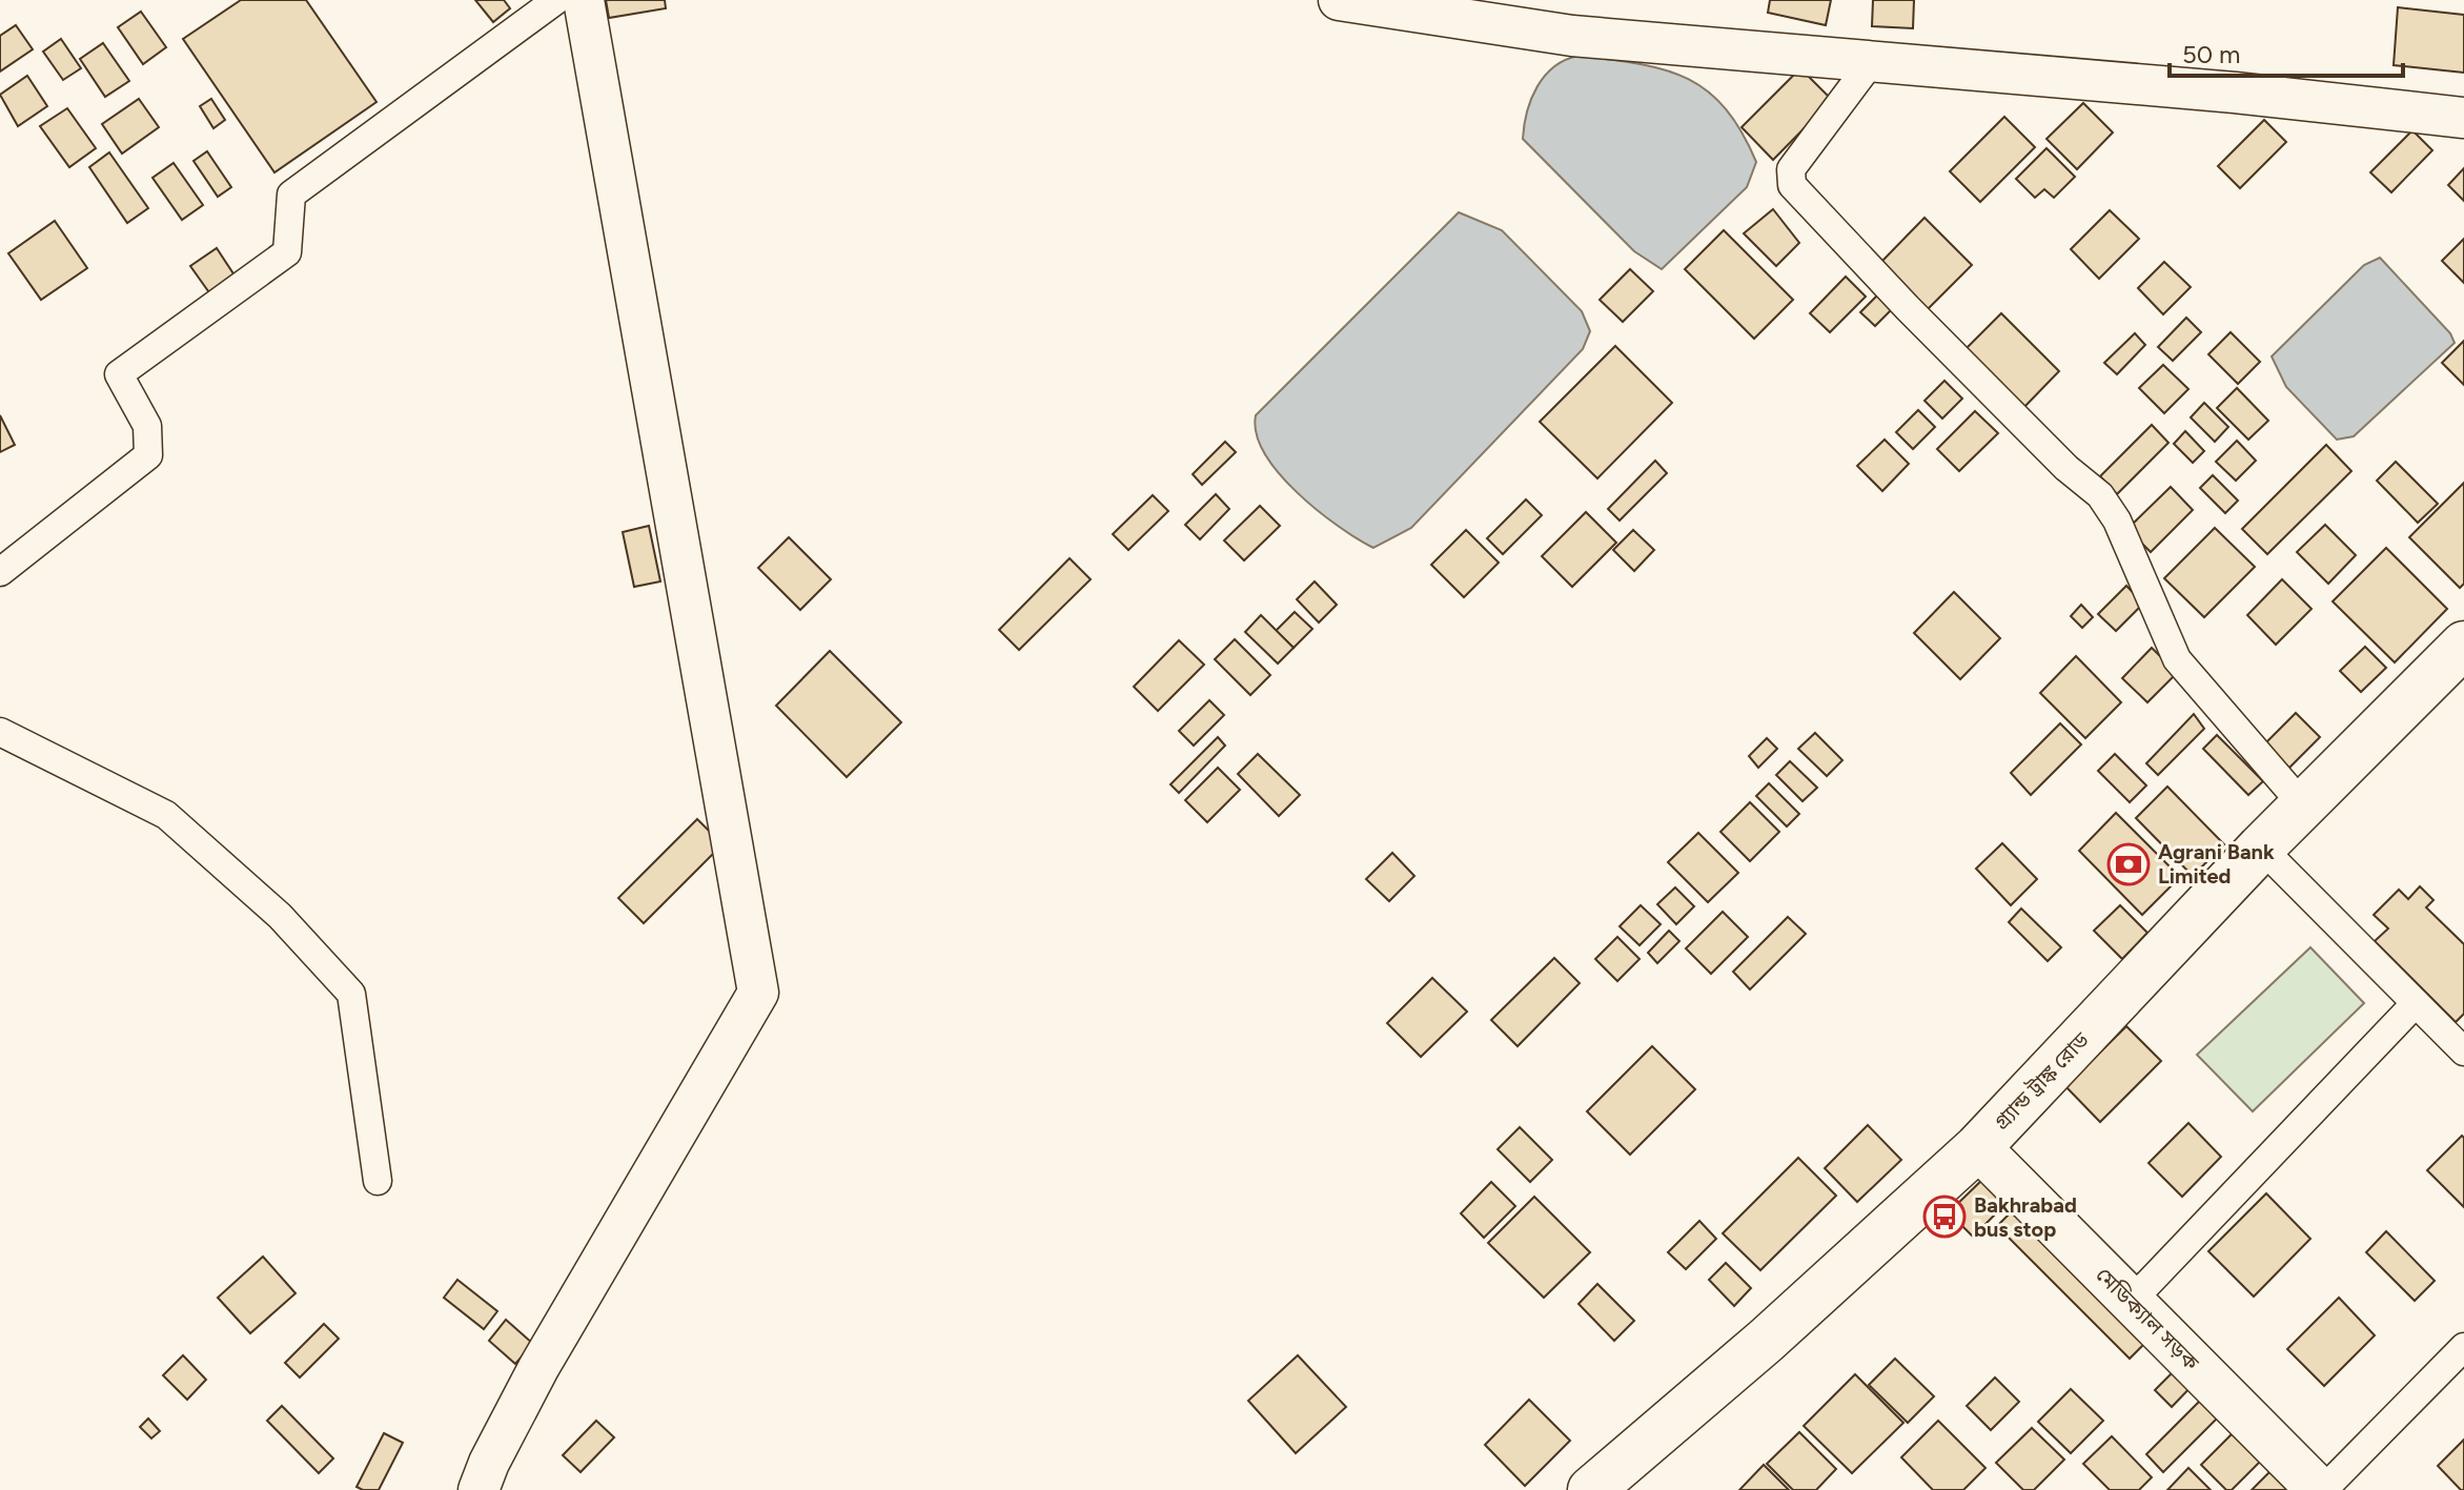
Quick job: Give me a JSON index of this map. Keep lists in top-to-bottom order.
{
  "streets": {
    "highway": ["গ্র্যান্ড ট্রাঙ্ক রোড"],
    "main road": ["মেডিক্যাল সড়ক"]
  },
  "crossings": [
    ["গ্র্যান্ড ট্রাঙ্ক রোড", "মেডিক্যাল সড়ক"]
  ],
  "places": {
    "bank": ["Agrani Bank Limited"],
    "bus stop": ["Bakhrabad bus stop"]
  },
  "scale_bar": "50 m"
}
